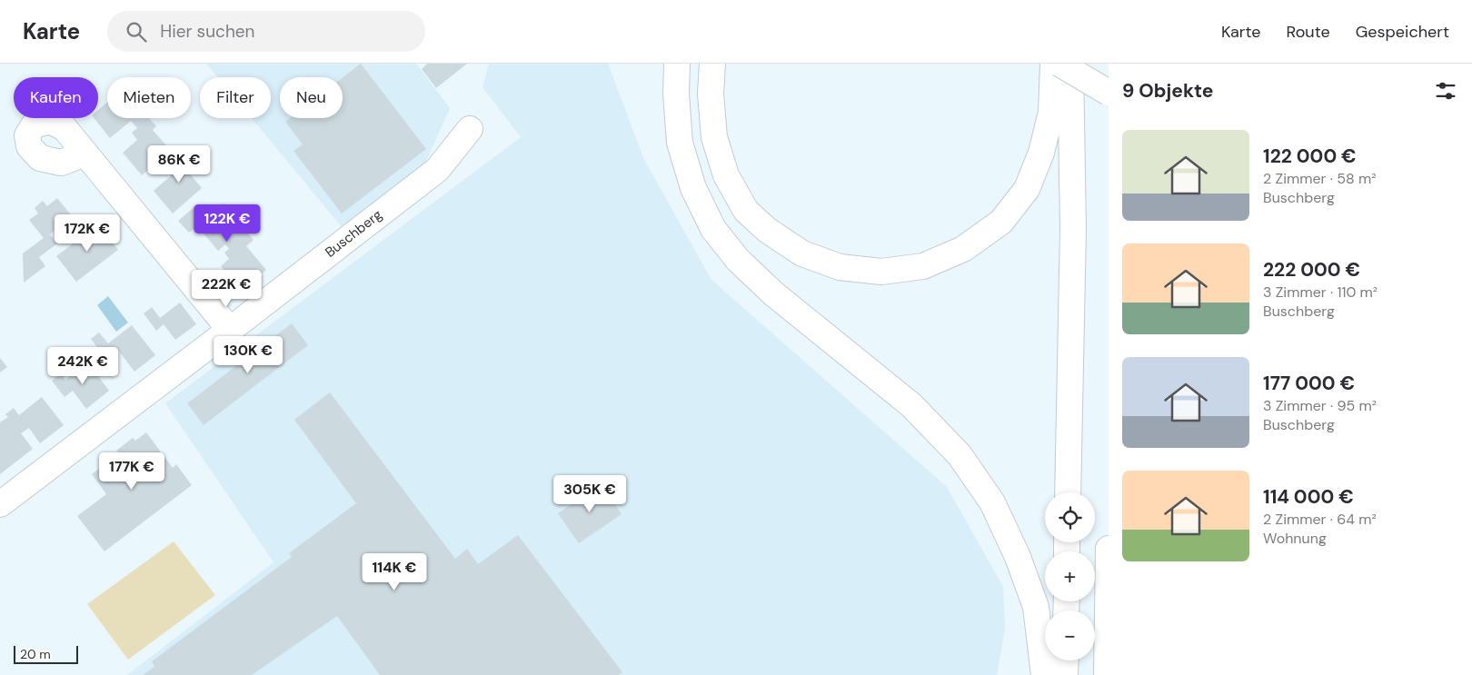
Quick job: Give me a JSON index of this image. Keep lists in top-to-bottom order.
{
  "streets": {
    "main road": ["Buschberg"]
  },
  "scale_bar": "20 m",
  "page": {
    "header": "Karte",
    "search": "Hier suchen",
    "nav": ["Karte", "Route", "Gespeichert"],
    "heading": "9 Objekte",
    "chip": [
      "Kaufen",
      "Mieten",
      "Filter",
      "Neu"
    ],
    "list": [
      {
        "name": "122 000 €",
        "note": "2 Zimmer · 58 m² · Buschberg"
      },
      {
        "name": "222 000 €",
        "note": "3 Zimmer · 110 m² · Buschberg"
      },
      {
        "name": "177 000 €",
        "note": "3 Zimmer · 95 m² · Buschberg"
      },
      {
        "name": "114 000 €",
        "note": "2 Zimmer · 64 m² · Wohnung"
      }
    ],
    "price": [
      "86K €",
      "122K €",
      "172K €",
      "222K €",
      "130K €",
      "242K €",
      "177K €",
      "305K €",
      "114K €"
    ],
    "map_buttons": ["+", "−"],
    "scale": "20 m"
  }
}
